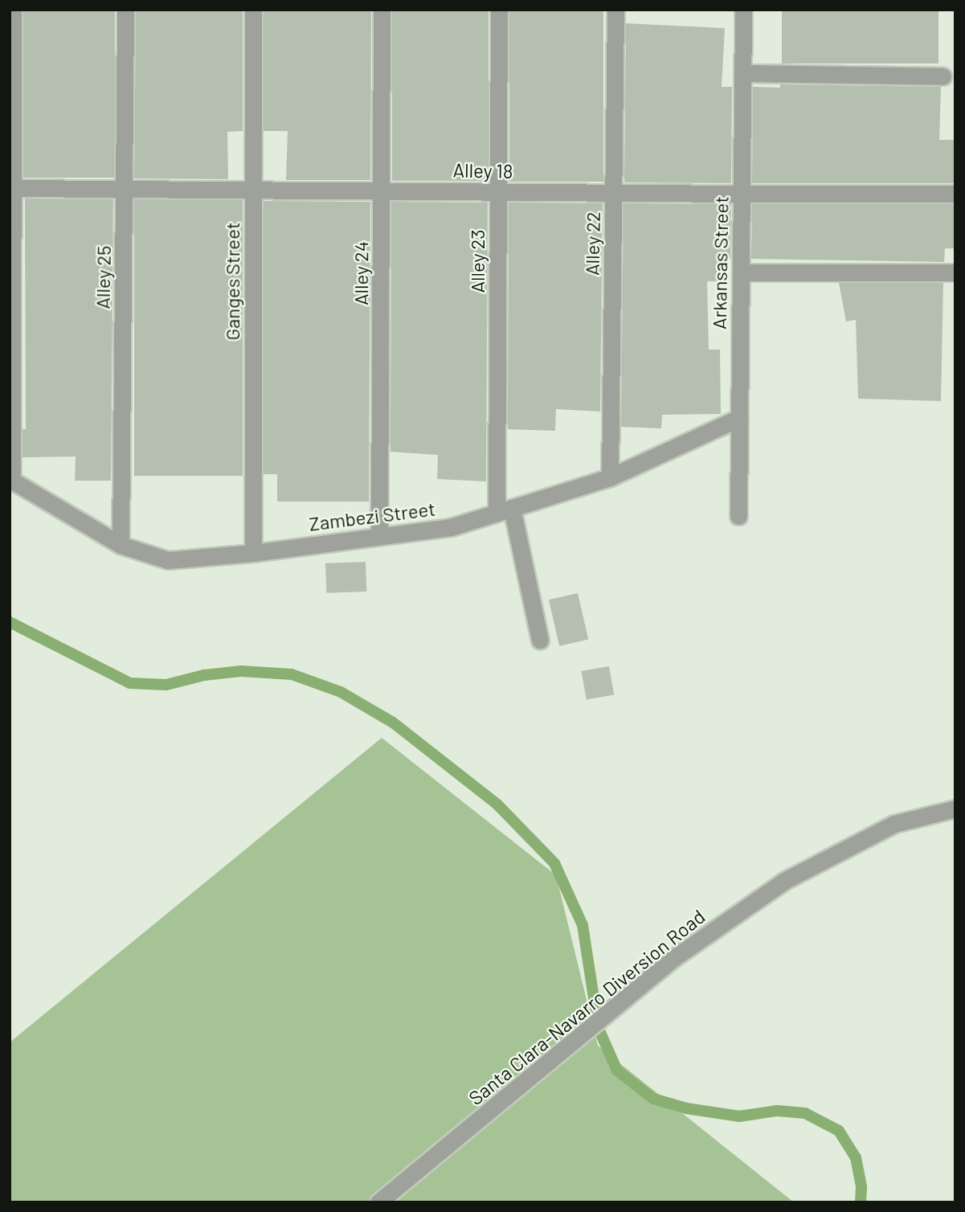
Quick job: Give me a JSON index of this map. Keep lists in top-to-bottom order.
{
  "streets": {
    "street": [
      "Alley 18",
      "Alley 22",
      "Alley 23",
      "Arkansas Street",
      "Alley 24",
      "Alley 25",
      "Ganges Street",
      "Zambezi Street",
      "Santa Clara-Navarro Diversion Road"
    ]
  },
  "crossings": [
    ["Alley 18", "Alley 22"],
    ["Alley 18", "Alley 23"],
    ["Alley 18", "Arkansas Street"],
    ["Alley 18", "Alley 24"],
    ["Alley 18", "Alley 25"],
    ["Alley 18", "Ganges Street"],
    ["Alley 22", "Zambezi Street"],
    ["Alley 23", "Zambezi Street"],
    ["Arkansas Street", "Zambezi Street"],
    ["Alley 24", "Zambezi Street"],
    ["Alley 25", "Zambezi Street"],
    ["Ganges Street", "Zambezi Street"]
  ]
}
